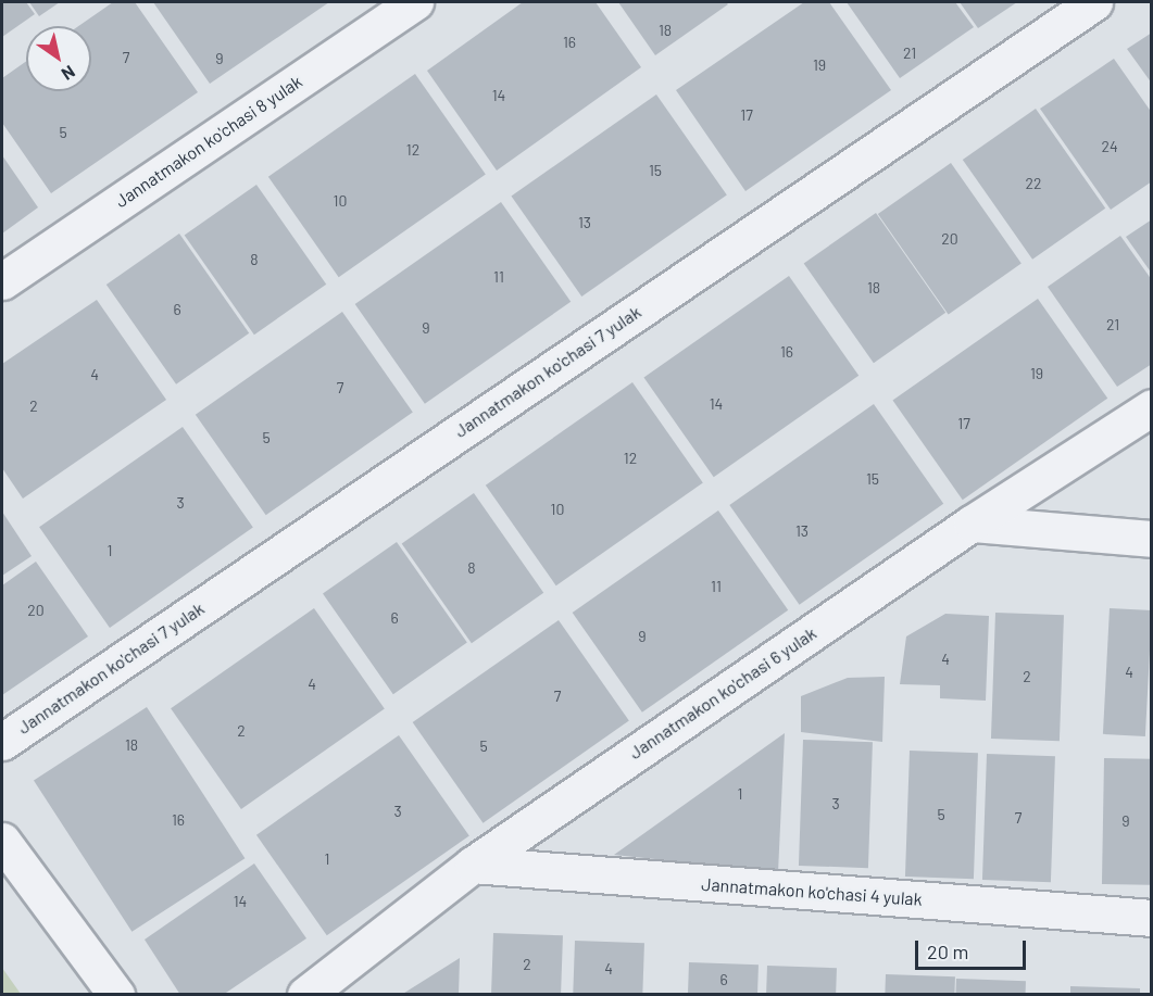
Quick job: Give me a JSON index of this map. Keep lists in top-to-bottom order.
{
  "streets": {
    "street": [
      "Jannatmakon ko'chasi 8 yulak",
      "Jannatmakon ko'chasi 7 yulak",
      "Jannatmakon ko'chasi 6 yulak",
      "Jannatmakon ko'chasi 4 yulak"
    ]
  },
  "crossings": [
    ["Jannatmakon ko'chasi 6 yulak", "Jannatmakon ko'chasi 4 yulak"]
  ],
  "house_numbers": [
    "18",
    "16",
    "21",
    "7",
    "9",
    "19",
    "14",
    "17",
    "5",
    "24",
    "12",
    "15",
    "22",
    "10",
    "13",
    "20",
    "8",
    "11",
    "18",
    "6",
    "21",
    "9",
    "16",
    "19",
    "4",
    "7",
    "14",
    "2",
    "17",
    "5",
    "12",
    "15",
    "3",
    "10",
    "13",
    "1",
    "8",
    "11",
    "20",
    "6",
    "9",
    "4",
    "4",
    "2",
    "4",
    "7",
    "2",
    "18",
    "5",
    "1",
    "3",
    "3",
    "5",
    "7",
    "16",
    "9",
    "1",
    "14",
    "2",
    "4",
    "6"
  ],
  "scale_bar": "20 m",
  "north": "bottom right"
}
